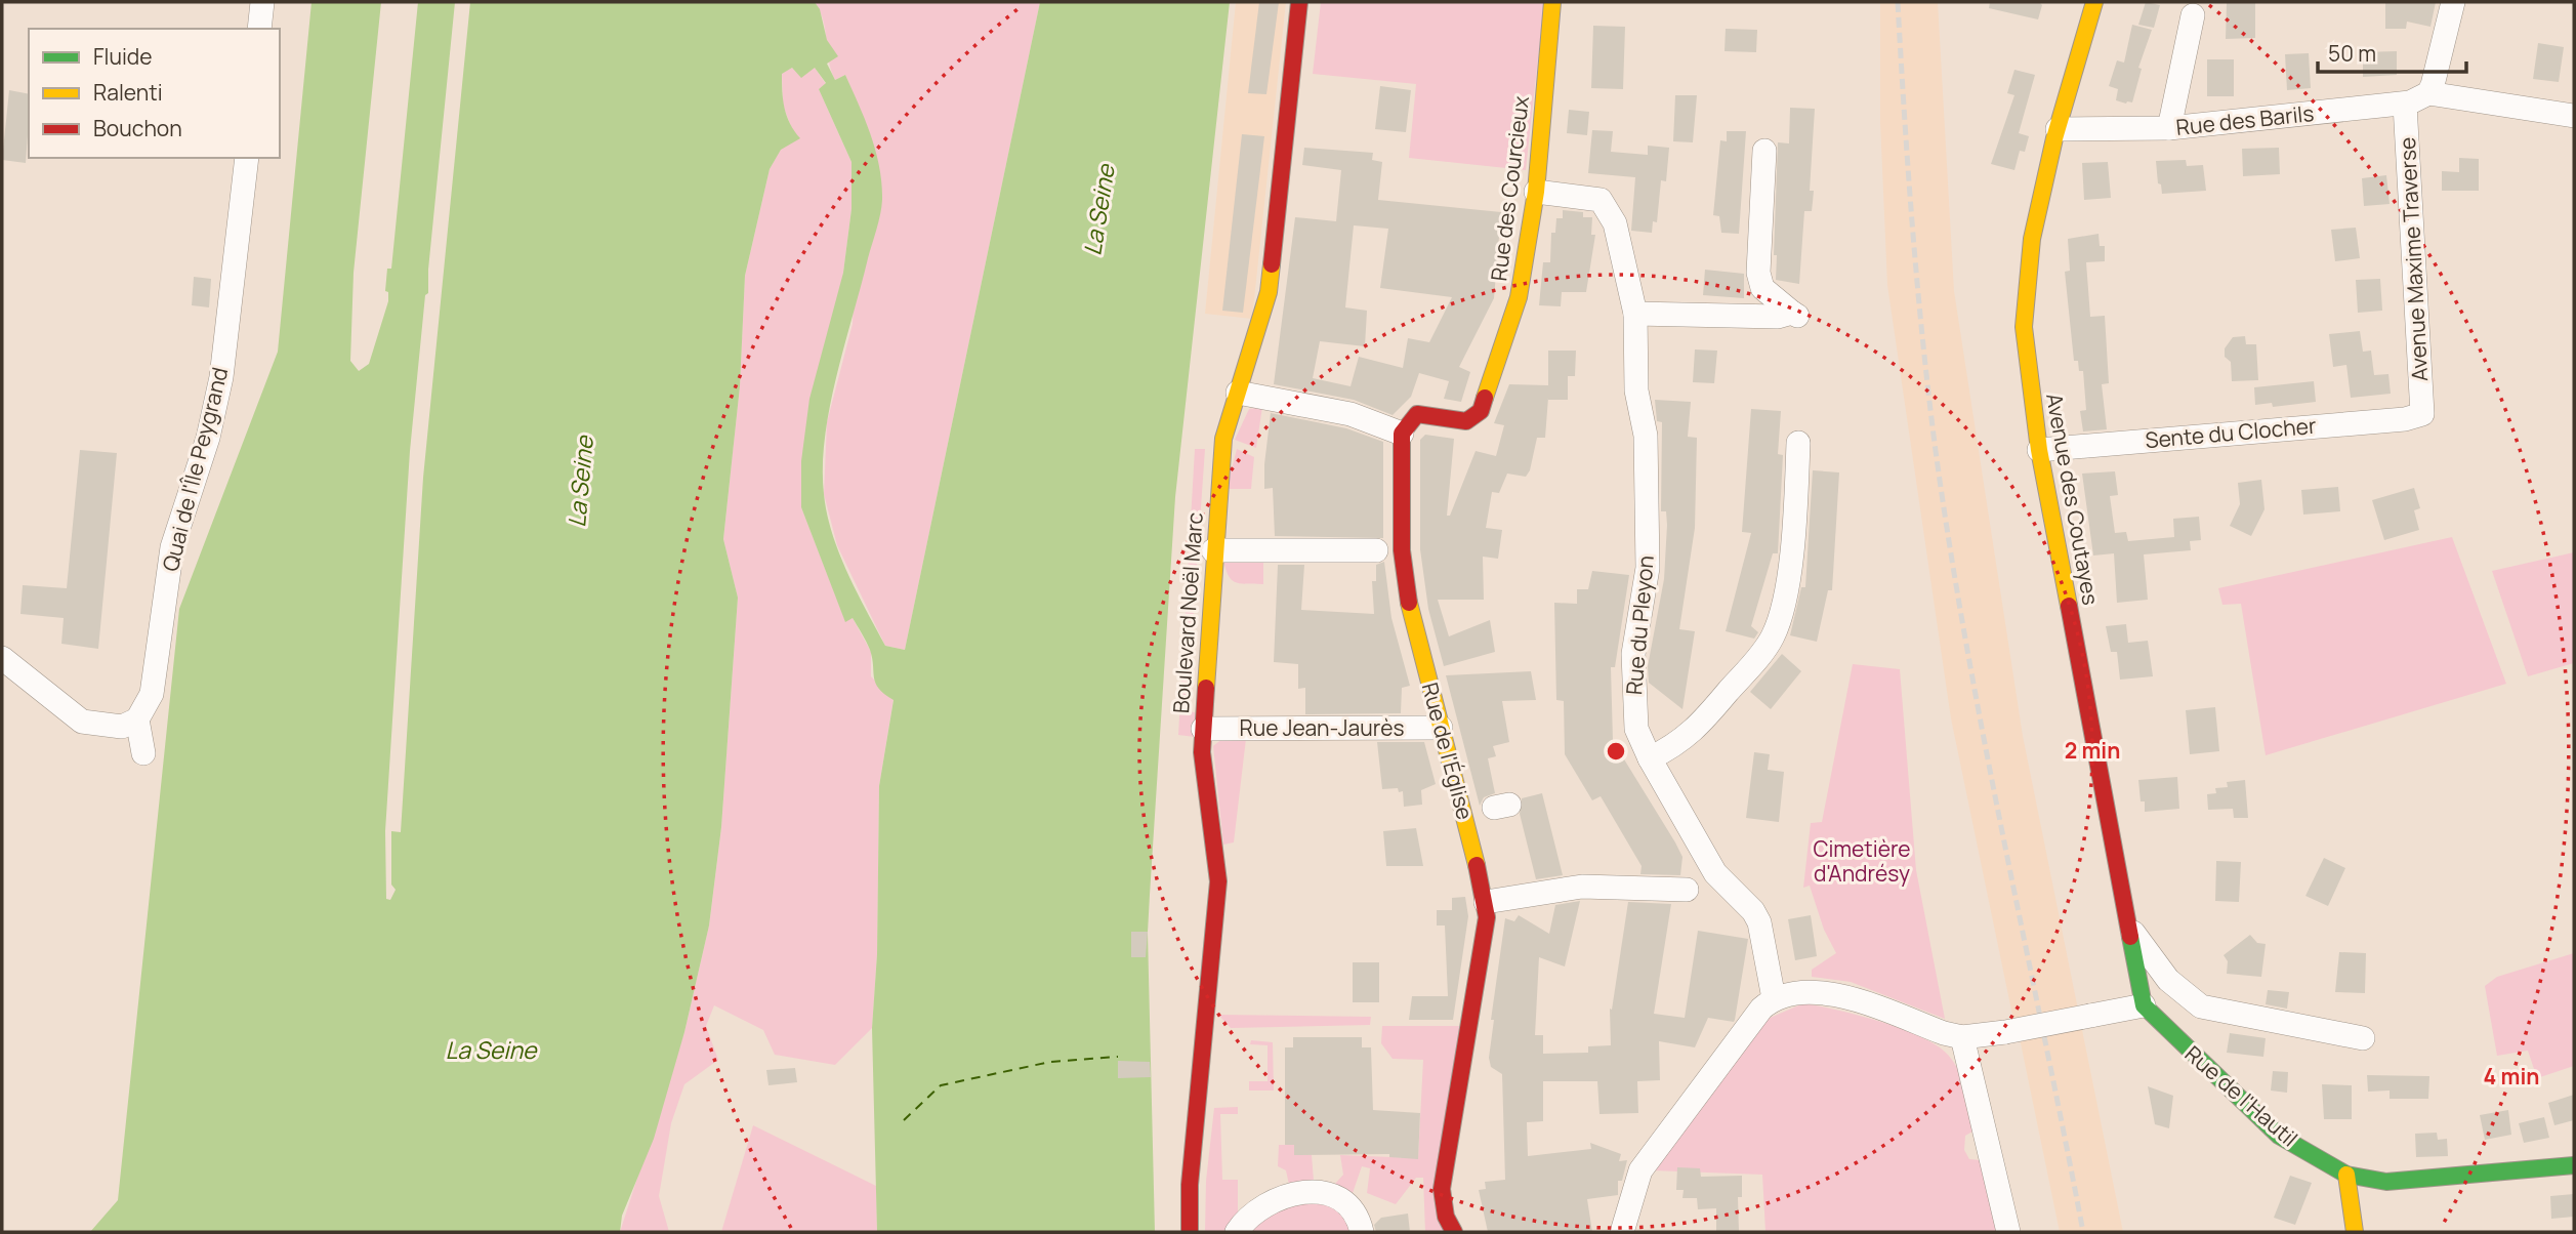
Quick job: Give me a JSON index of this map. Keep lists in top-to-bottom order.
{
  "streets": {
    "street": [
      "Rue des Barils",
      "Rue des Courcieux",
      "Avenue Maxime Traverse",
      "Sente du Clocher",
      "Quai de l'Île Peygrand",
      "Avenue des Coutayes",
      "Boulevard Noël Marc",
      "Rue du Pleyon",
      "Rue Jean-Jaurès",
      "Rue de l'Église",
      "Rue de l'Hautil"
    ]
  },
  "crossings": [
    ["Rue des Barils", "Avenue Maxime Traverse"],
    ["Rue des Barils", "Avenue des Coutayes"],
    ["Rue des Courcieux", "Rue du Pleyon"],
    ["Rue des Courcieux", "Rue de l'Église"],
    ["Avenue Maxime Traverse", "Sente du Clocher"],
    ["Sente du Clocher", "Avenue des Coutayes"],
    ["Avenue des Coutayes", "Rue de l'Hautil"],
    ["Boulevard Noël Marc", "Rue Jean-Jaurès"],
    ["Rue Jean-Jaurès", "Rue de l'Église"]
  ],
  "water": ["La Seine"],
  "parks": ["Cimetière d'Andrésy"],
  "legend": ["Fluide", "Ralenti", "Bouchon"],
  "scale_bar": "50 m",
  "rings": ["2 min", "4 min"]
}
